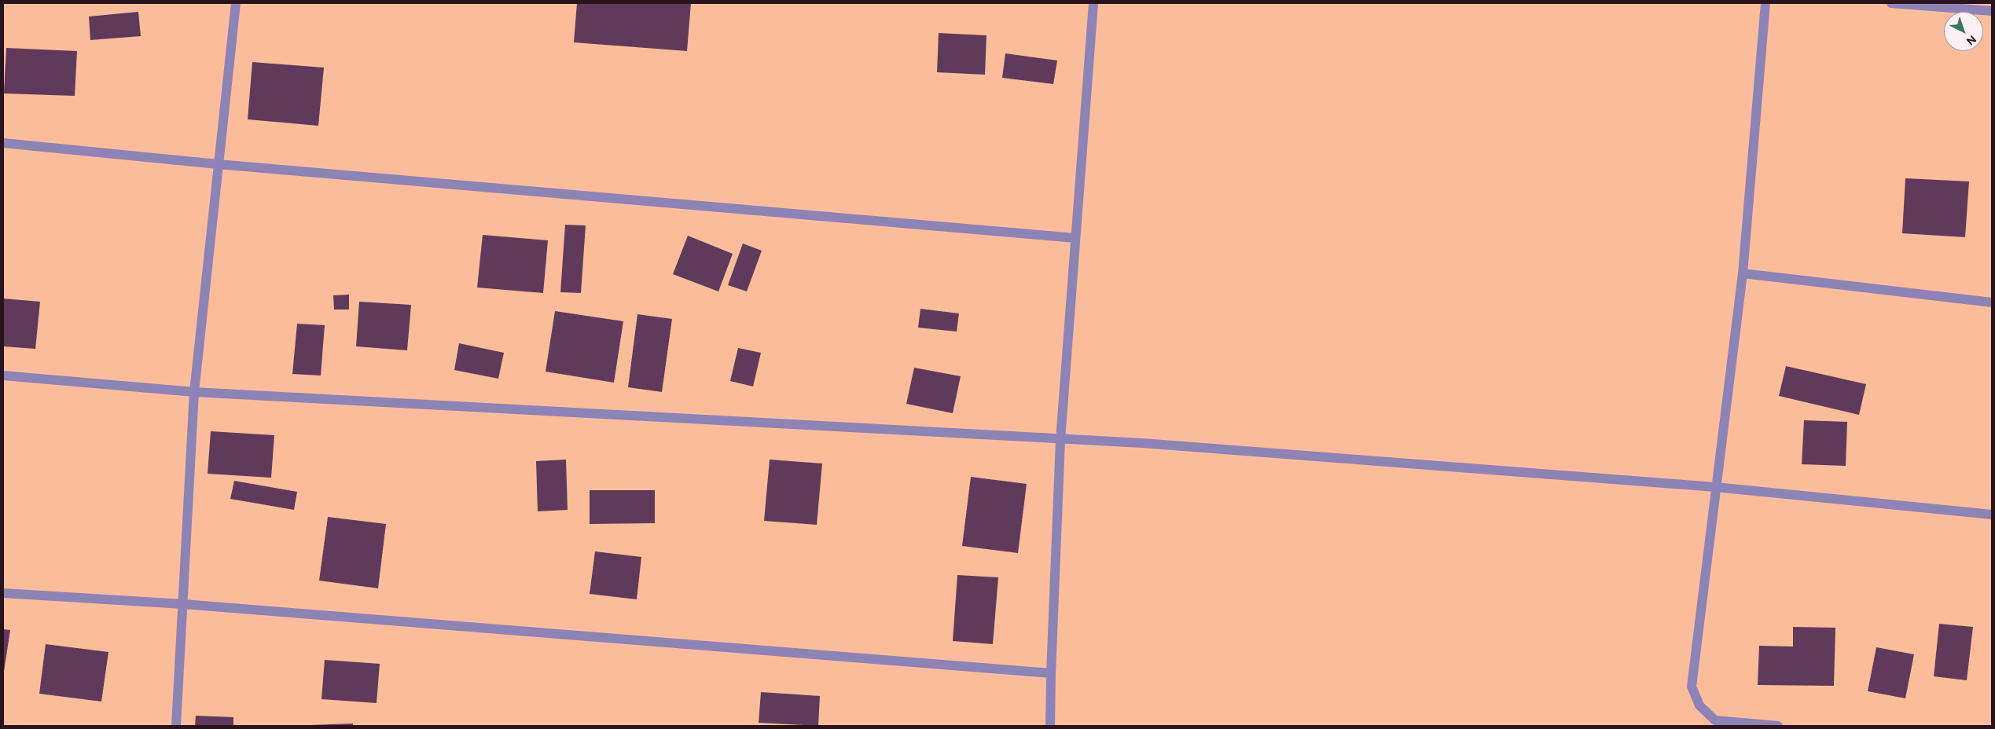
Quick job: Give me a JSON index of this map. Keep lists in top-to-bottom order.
{
  "north": "bottom right"
}
